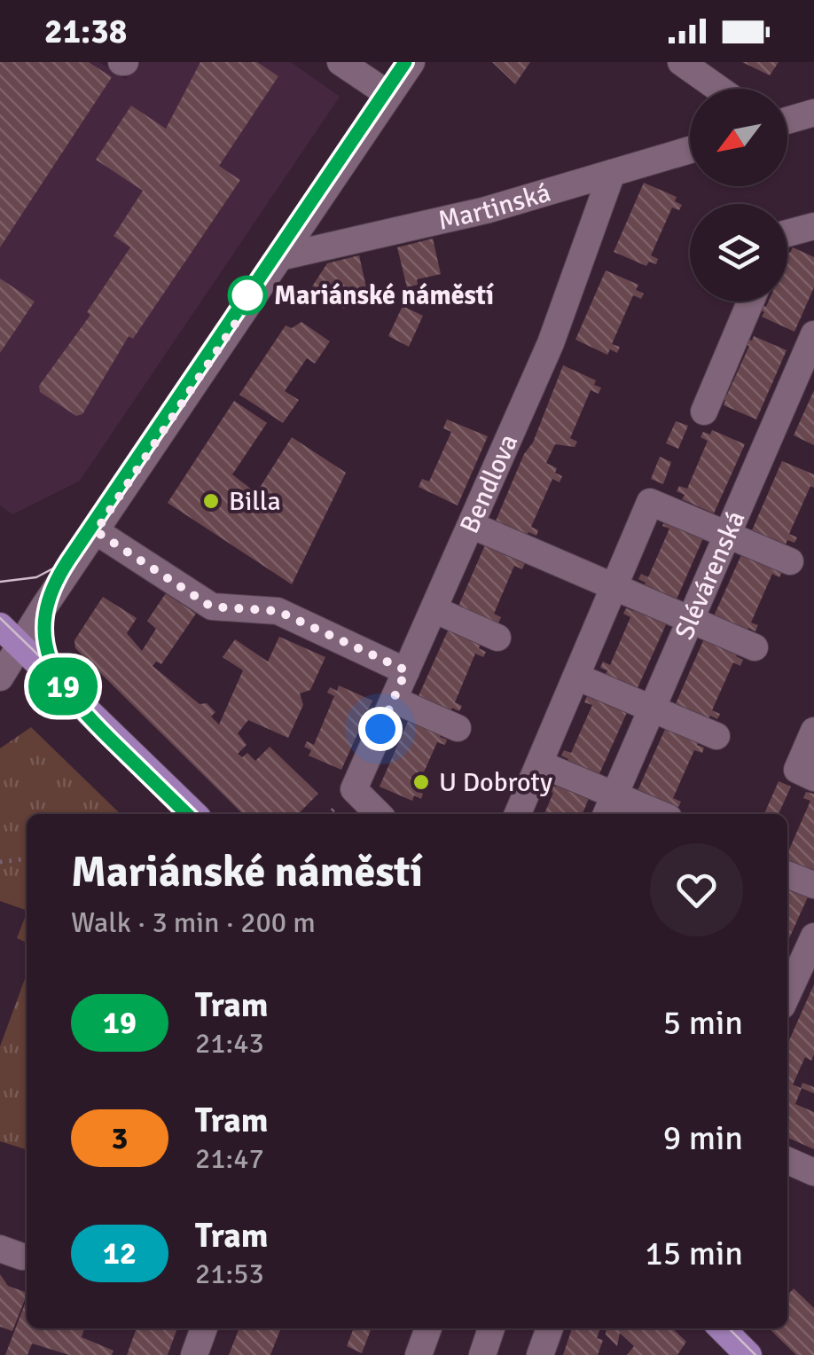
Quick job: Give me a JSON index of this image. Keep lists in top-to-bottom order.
{
  "streets": {
    "street": ["Martinská", "Bendlova", "Slévárenská"]
  },
  "crossings": [
    ["Martinská", "Bendlova"]
  ],
  "places": ["Mariánské náměstí", "Billa", "U Dobroty"],
  "lines": ["tram line 19"],
  "north": "bottom left",
  "page": {
    "status": "21:38",
    "on_map": "19",
    "heading": ["Mariánské náměstí", "Walk · 3 min · 200 m"],
    "list": [
      {
        "mark": "19",
        "name": "Tram",
        "note": "21:43",
        "value": "5 min"
      },
      {
        "mark": "3",
        "name": "Tram",
        "note": "21:47",
        "value": "9 min"
      },
      {
        "mark": "12",
        "name": "Tram",
        "note": "21:53",
        "value": "15 min"
      }
    ]
  }
}
